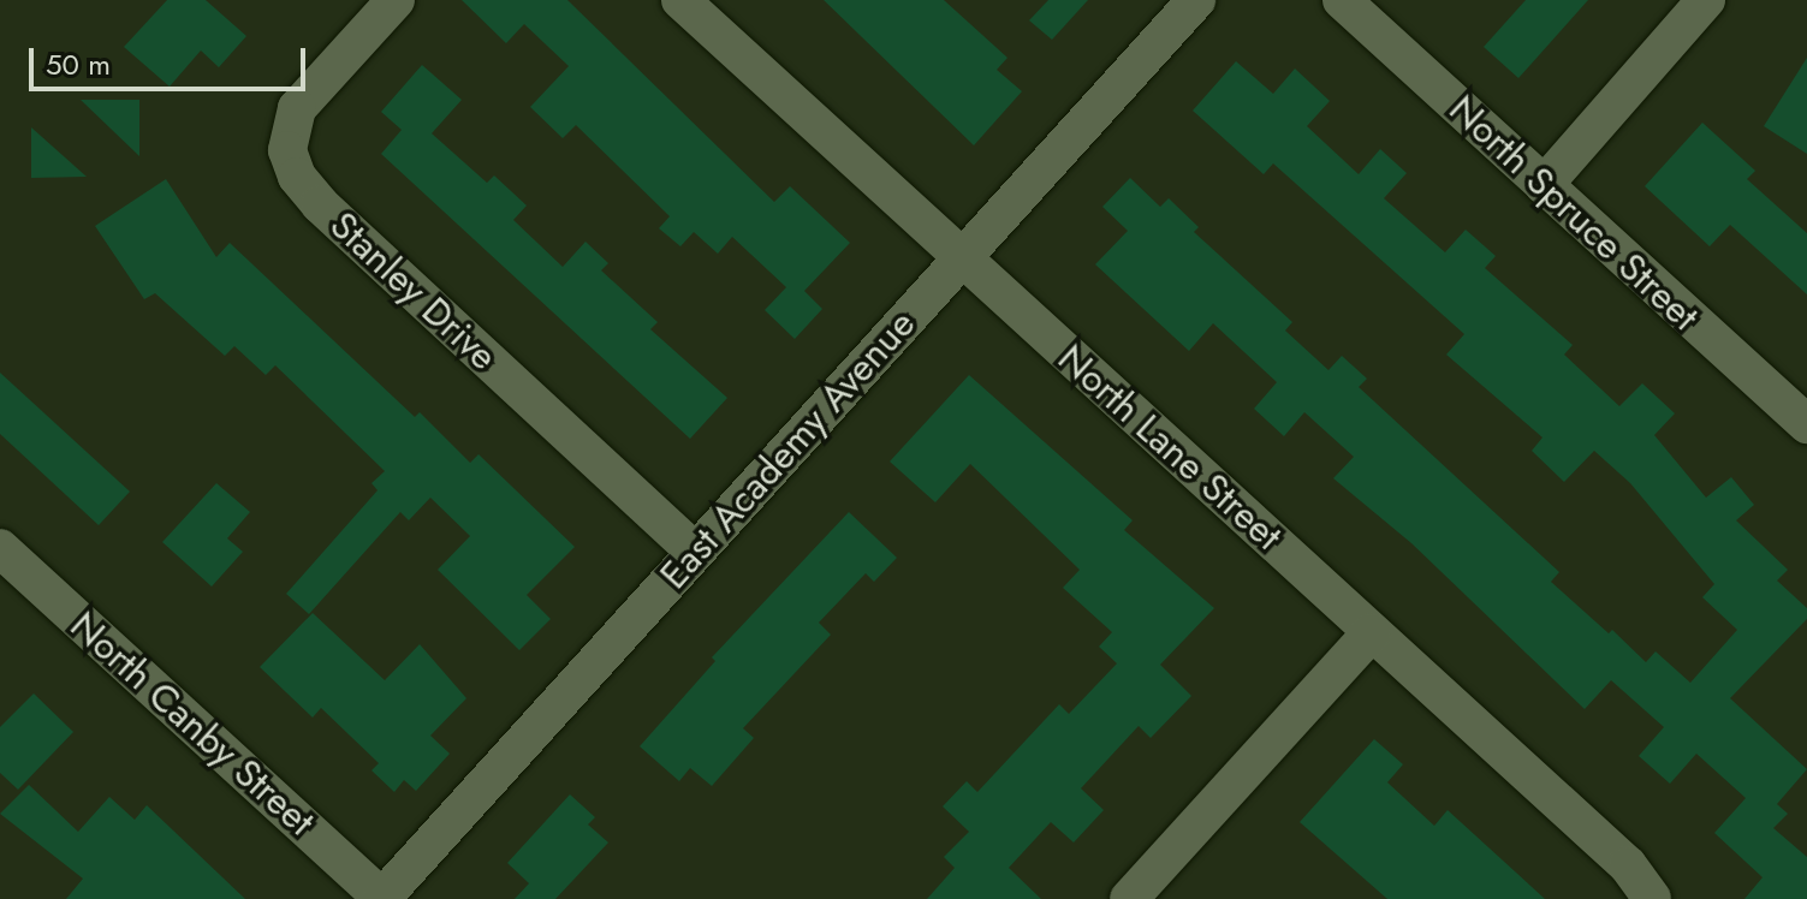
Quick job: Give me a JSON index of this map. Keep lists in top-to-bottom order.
{
  "streets": {
    "street": [
      "North Spruce Street",
      "Stanley Drive",
      "North Lane Street",
      "East Academy Avenue",
      "North Canby Street"
    ]
  },
  "crossings": [
    ["Stanley Drive", "East Academy Avenue"],
    ["North Lane Street", "East Academy Avenue"],
    ["East Academy Avenue", "North Canby Street"]
  ],
  "scale_bar": "50 m"
}
